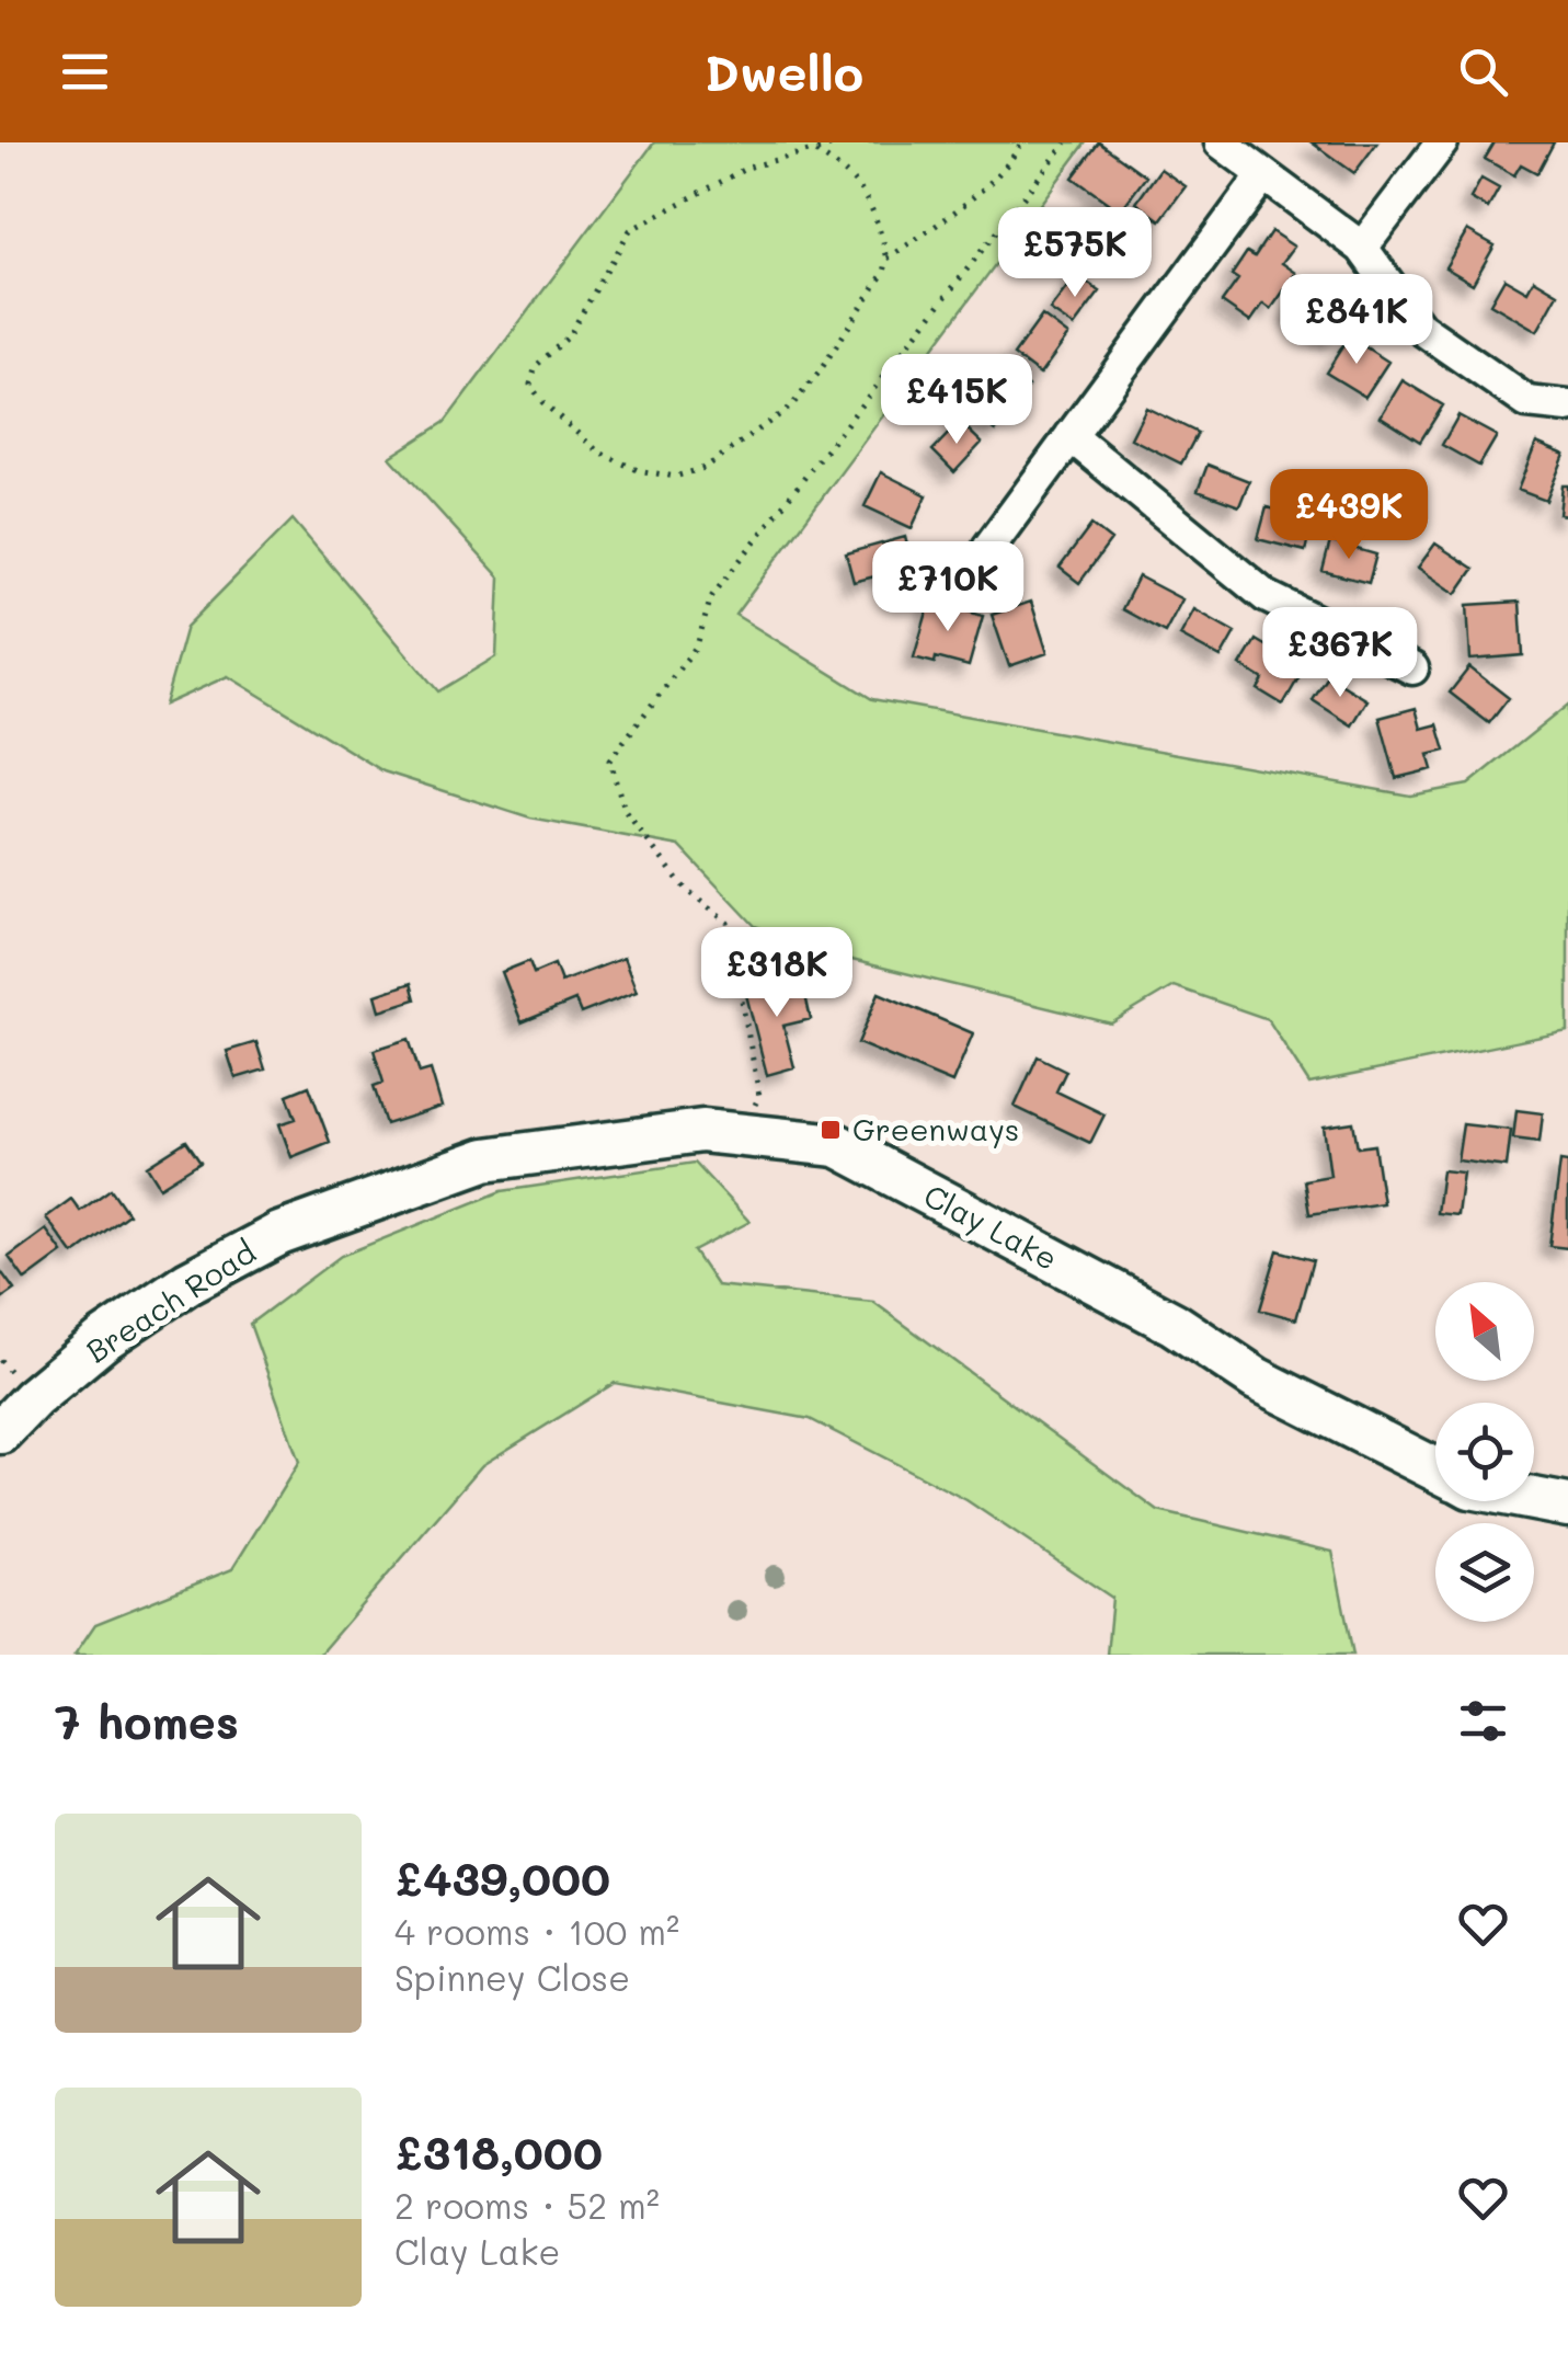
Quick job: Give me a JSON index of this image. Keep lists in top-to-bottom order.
{
  "streets": {
    "main road": ["Clay Lake", "Breach Road"]
  },
  "crossings": [
    ["Clay Lake", "Breach Road"]
  ],
  "places": {
    "transit": ["Greenways"]
  },
  "north": "top left",
  "page": {
    "header": "Dwello",
    "price": [
      "£575K",
      "£841K",
      "£415K",
      "£439K",
      "£710K",
      "£367K",
      "£318K"
    ],
    "heading": "7 homes",
    "list": [
      {
        "name": "£439,000",
        "note": "4 rooms · 100 m² · Spinney Close"
      },
      {
        "name": "£318,000",
        "note": "2 rooms · 52 m² · Clay Lake"
      }
    ]
  }
}
